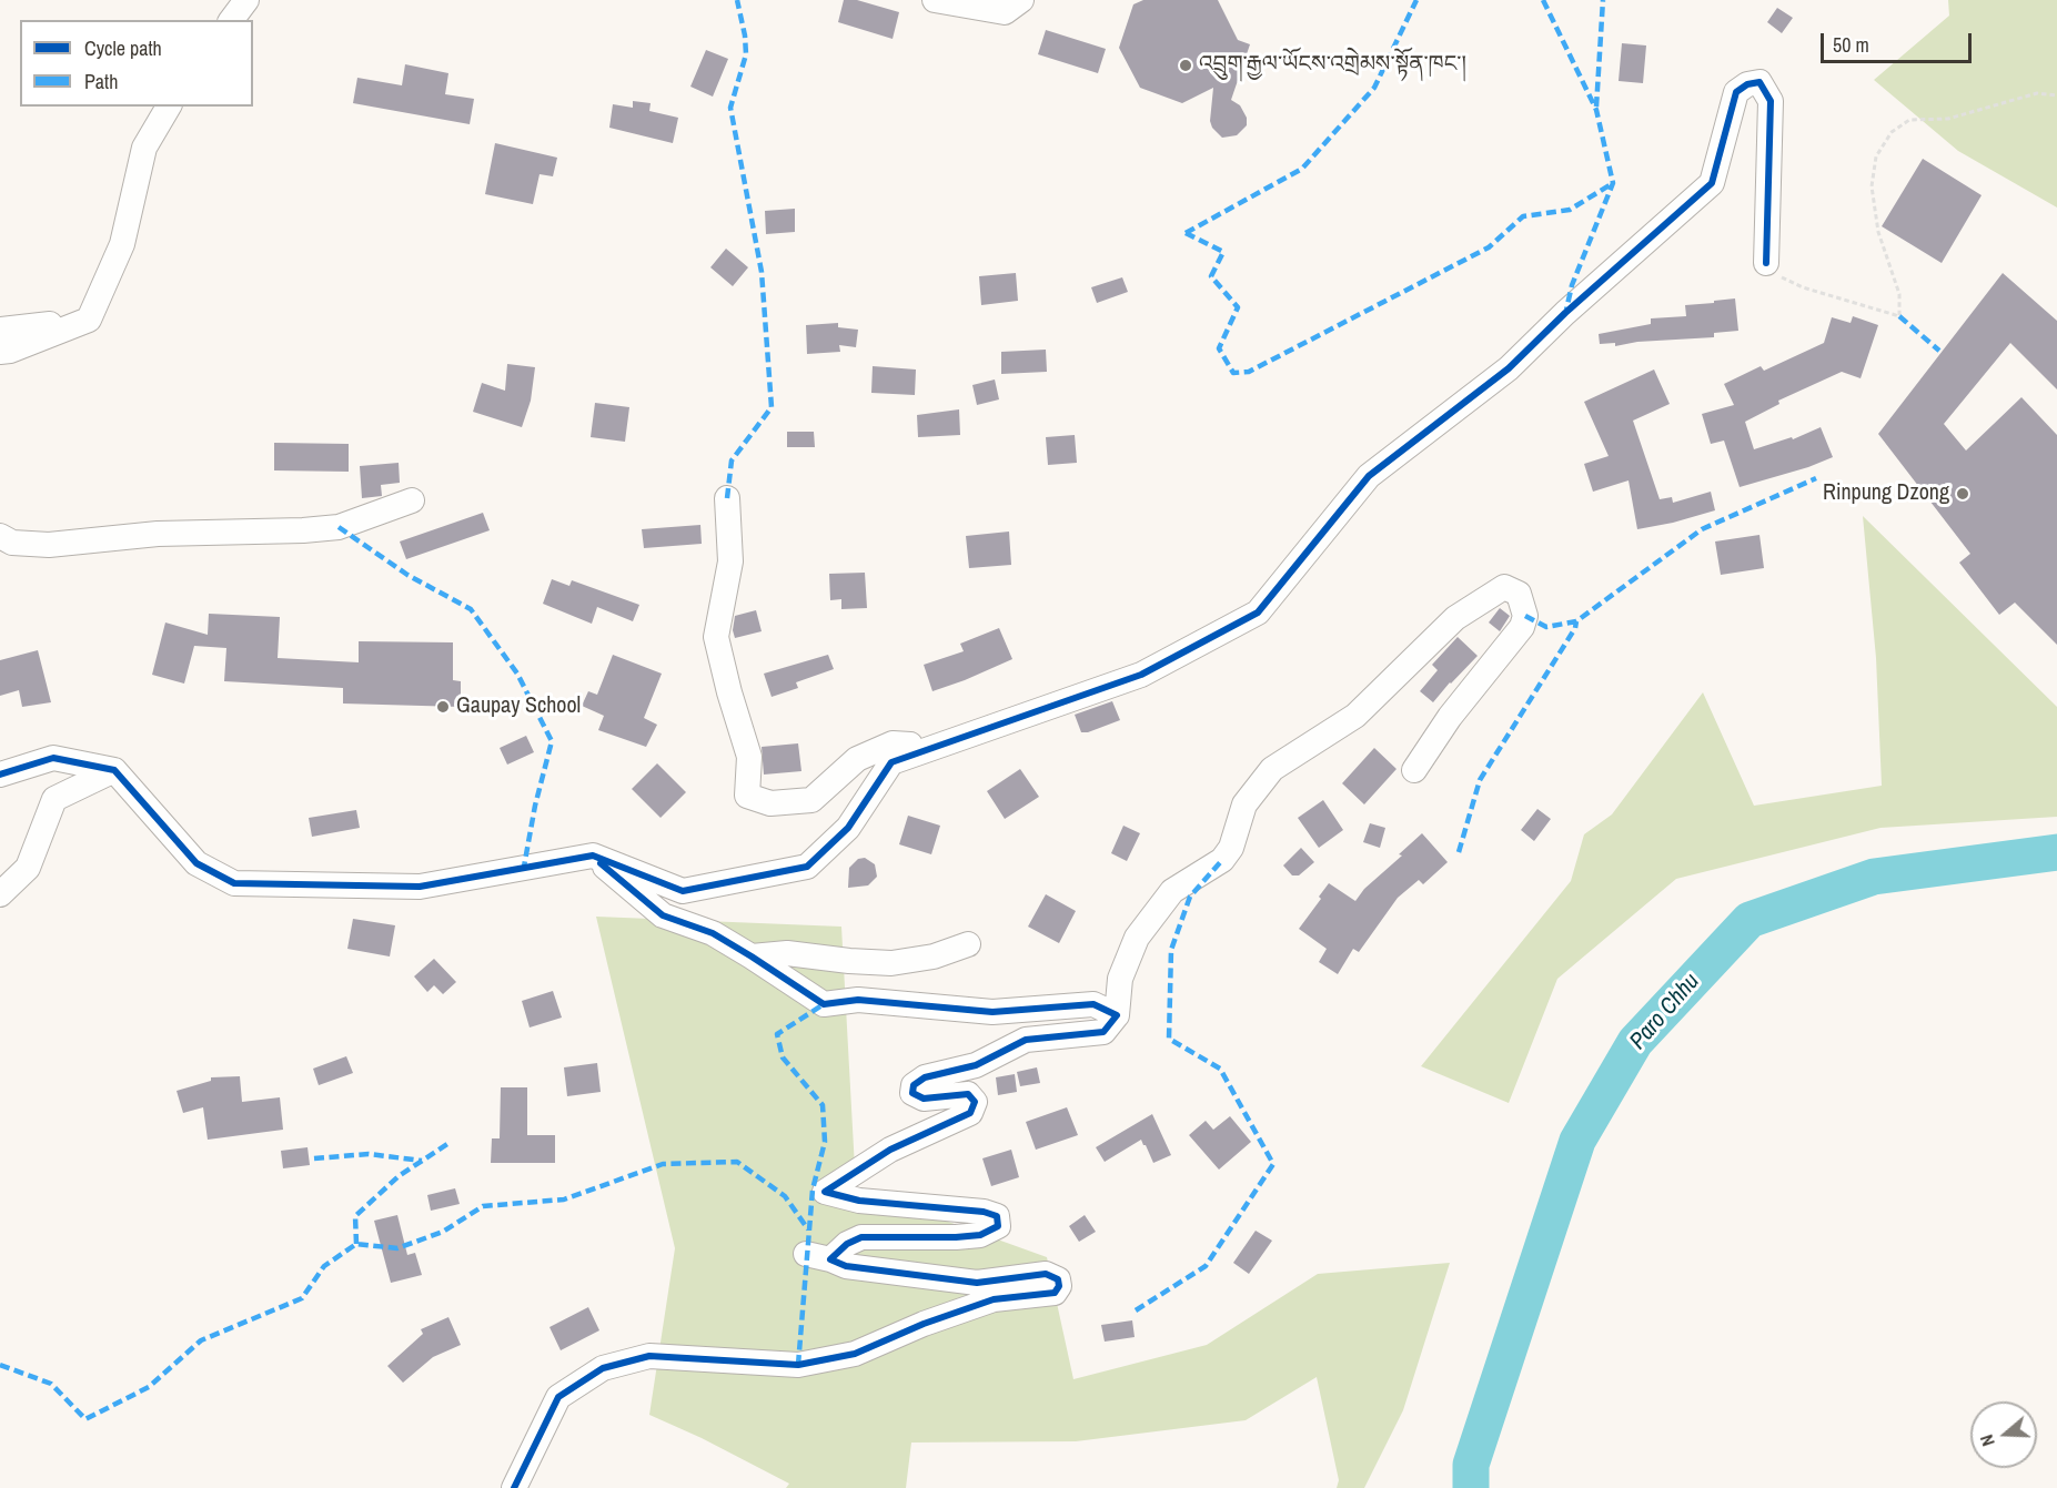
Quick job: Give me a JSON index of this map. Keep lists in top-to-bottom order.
{
  "water": ["Paro Chhu"],
  "places": ["འབྲུག་རྒྱལ་ཡོངས་འགྲེམས་སྟོན་ཁང་།", "Rinpung Dzong", "Gaupay School"],
  "legend": ["Cycle path", "Path"],
  "scale_bar": "50 m",
  "north": "left"
}
